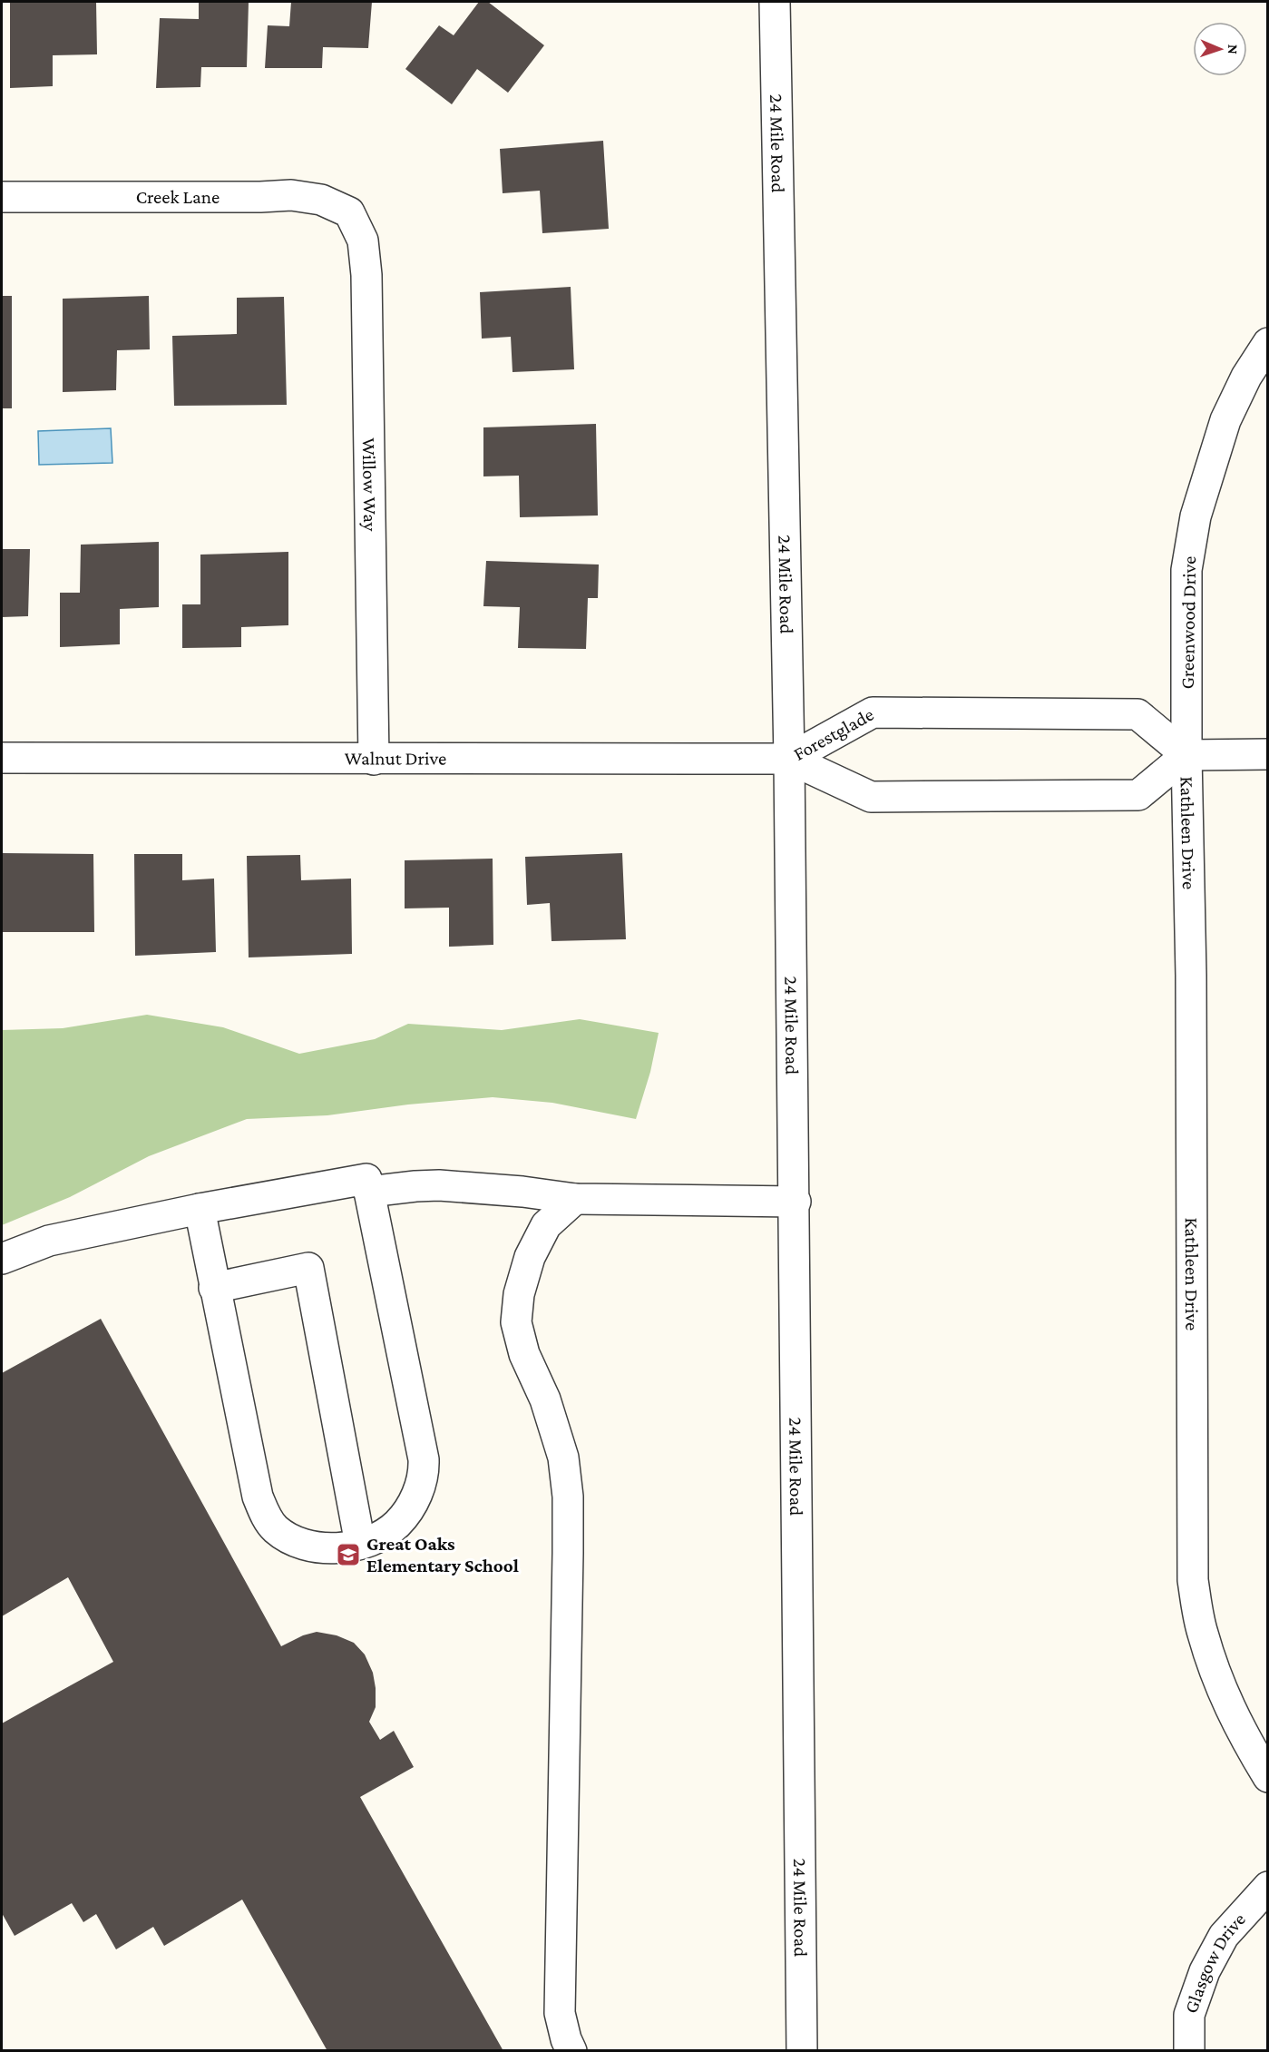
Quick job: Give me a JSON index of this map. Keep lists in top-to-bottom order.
{
  "streets": {
    "street": [
      "24 Mile Road",
      "Creek Lane",
      "Willow Way",
      "Greenwood Drive",
      "Forestglade",
      "Walnut Drive",
      "Kathleen Drive",
      "Glasgow Drive"
    ]
  },
  "crossings": [
    ["24 Mile Road", "Forestglade"],
    ["24 Mile Road", "Walnut Drive"],
    ["Creek Lane", "Willow Way"],
    ["Willow Way", "Walnut Drive"],
    ["Greenwood Drive", "Forestglade"],
    ["Greenwood Drive", "Kathleen Drive"],
    ["Forestglade", "Walnut Drive"],
    ["Forestglade", "Kathleen Drive"]
  ],
  "places": {
    "school or university": ["Great Oaks Elementary School"]
  },
  "north": "right"
}
